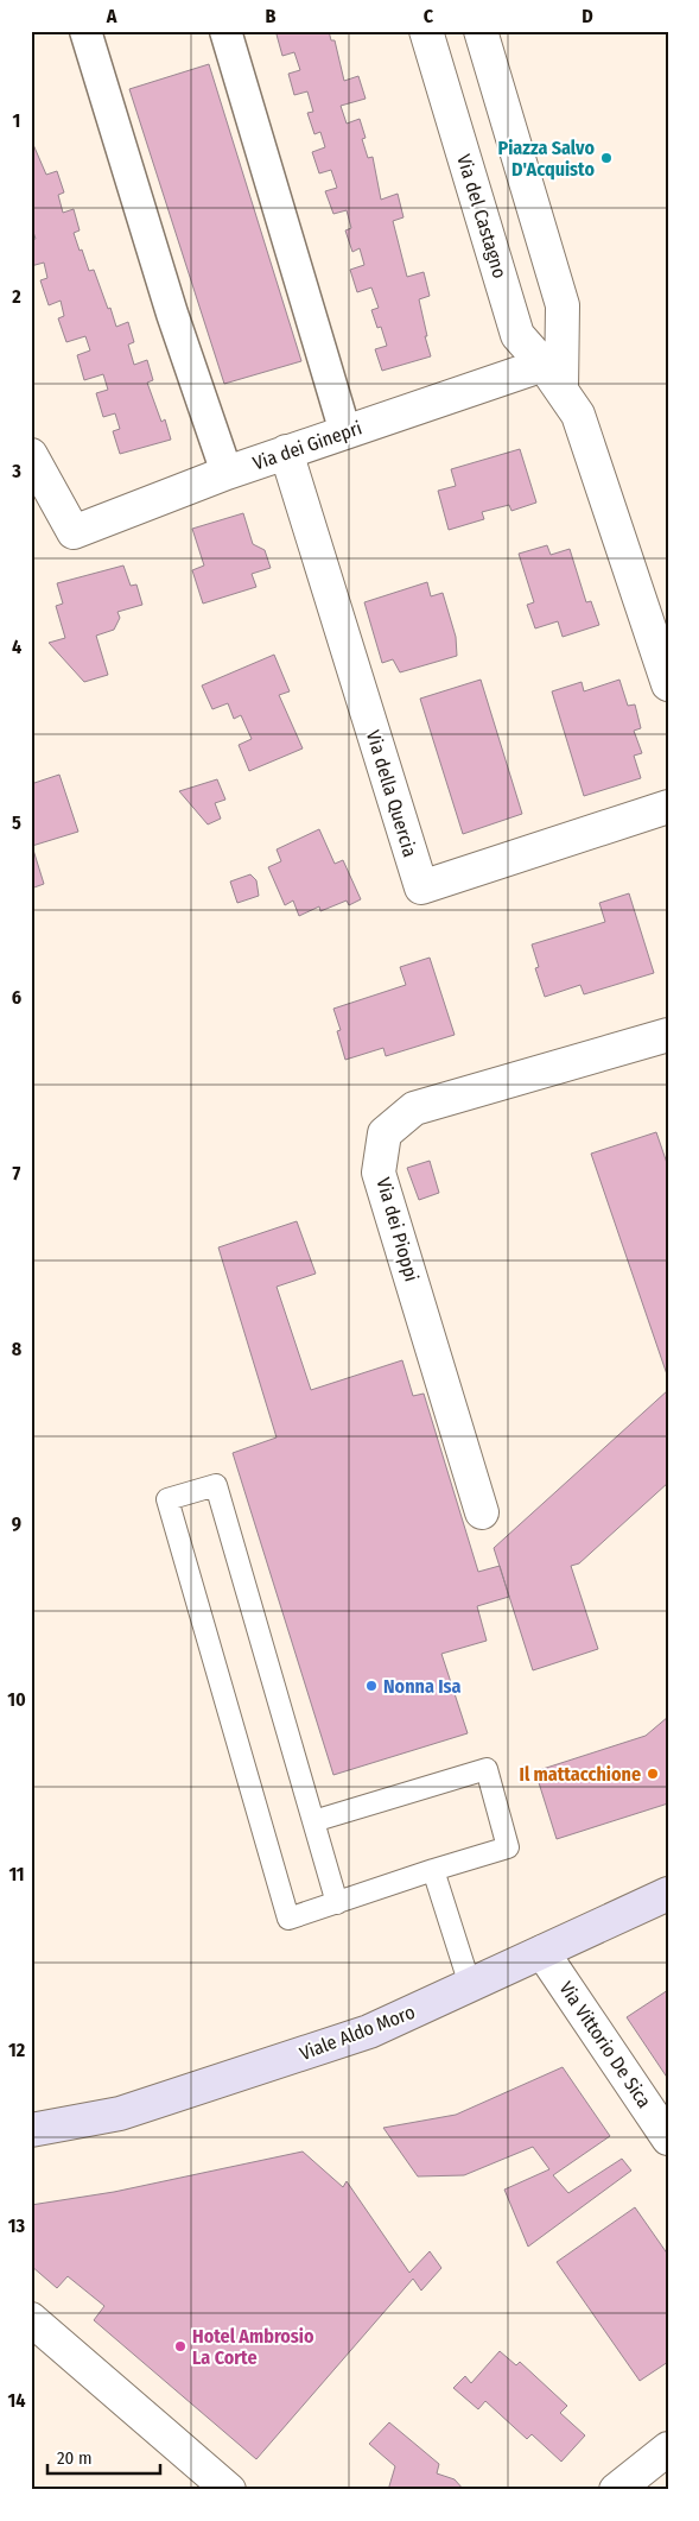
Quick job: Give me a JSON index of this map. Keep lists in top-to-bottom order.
{
  "streets": {
    "main road": ["Viale Aldo Moro"],
    "street": [
      "Via del Castagno",
      "Via dei Ginepri",
      "Via della Quercia",
      "Via dei Pioppi",
      "Via Vittorio De Sica"
    ]
  },
  "crossings": [
    ["Via del Castagno", "Via dei Ginepri"],
    ["Via dei Ginepri", "Via della Quercia"],
    ["Viale Aldo Moro", "Via Vittorio De Sica"]
  ],
  "places": [
    "Piazza Salvo D'Acquisto",
    "Nonna Isa",
    "Il mattacchione",
    "Hotel Ambrosio La Corte"
  ],
  "scale_bar": "20 m",
  "grid": {
    "columns": [
      "A",
      "B",
      "C",
      "D"
    ],
    "rows": [
      "1",
      "2",
      "3",
      "4",
      "5",
      "6",
      "7",
      "8",
      "9",
      "10",
      "11",
      "12",
      "13",
      "14"
    ]
  }
}
